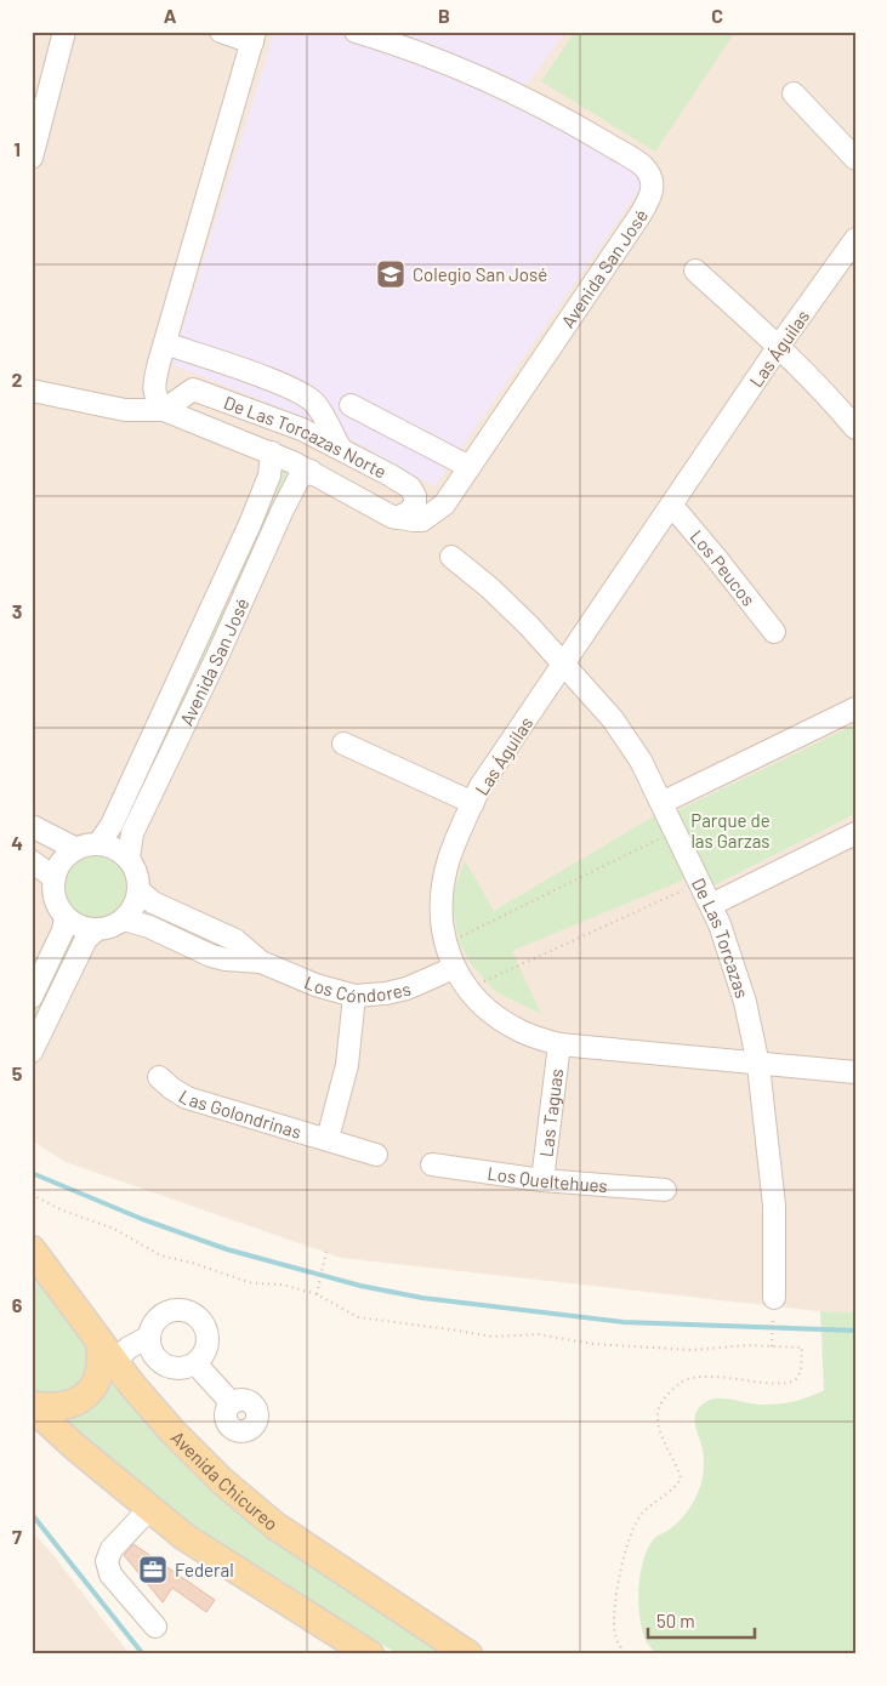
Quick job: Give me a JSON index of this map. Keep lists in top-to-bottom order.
{
  "streets": {
    "main road": ["Avenida Chicureo"],
    "street": [
      "Avenida San José",
      "Las Águilas",
      "De Las Torcazas Norte",
      "Los Peucos",
      "De Las Torcazas",
      "Los Cóndores",
      "Las Golondrinas",
      "Las Taguas",
      "Los Queltehues"
    ]
  },
  "crossings": [
    ["Avenida San José", "De Las Torcazas Norte"],
    ["Avenida San José", "Los Cóndores"],
    ["Las Águilas", "Los Peucos"],
    ["Las Águilas", "De Las Torcazas"],
    ["Las Águilas", "Los Cóndores"],
    ["Las Águilas", "Las Taguas"],
    ["Los Cóndores", "Las Golondrinas"],
    ["Las Taguas", "Los Queltehues"]
  ],
  "parks": ["Parque de las Garzas"],
  "places": {
    "school or university": ["Colegio San José"],
    "office": ["Federal"]
  },
  "scale_bar": "50 m",
  "grid": {
    "columns": ["A", "B", "C"],
    "rows": [
      "1",
      "2",
      "3",
      "4",
      "5",
      "6",
      "7"
    ]
  }
}
